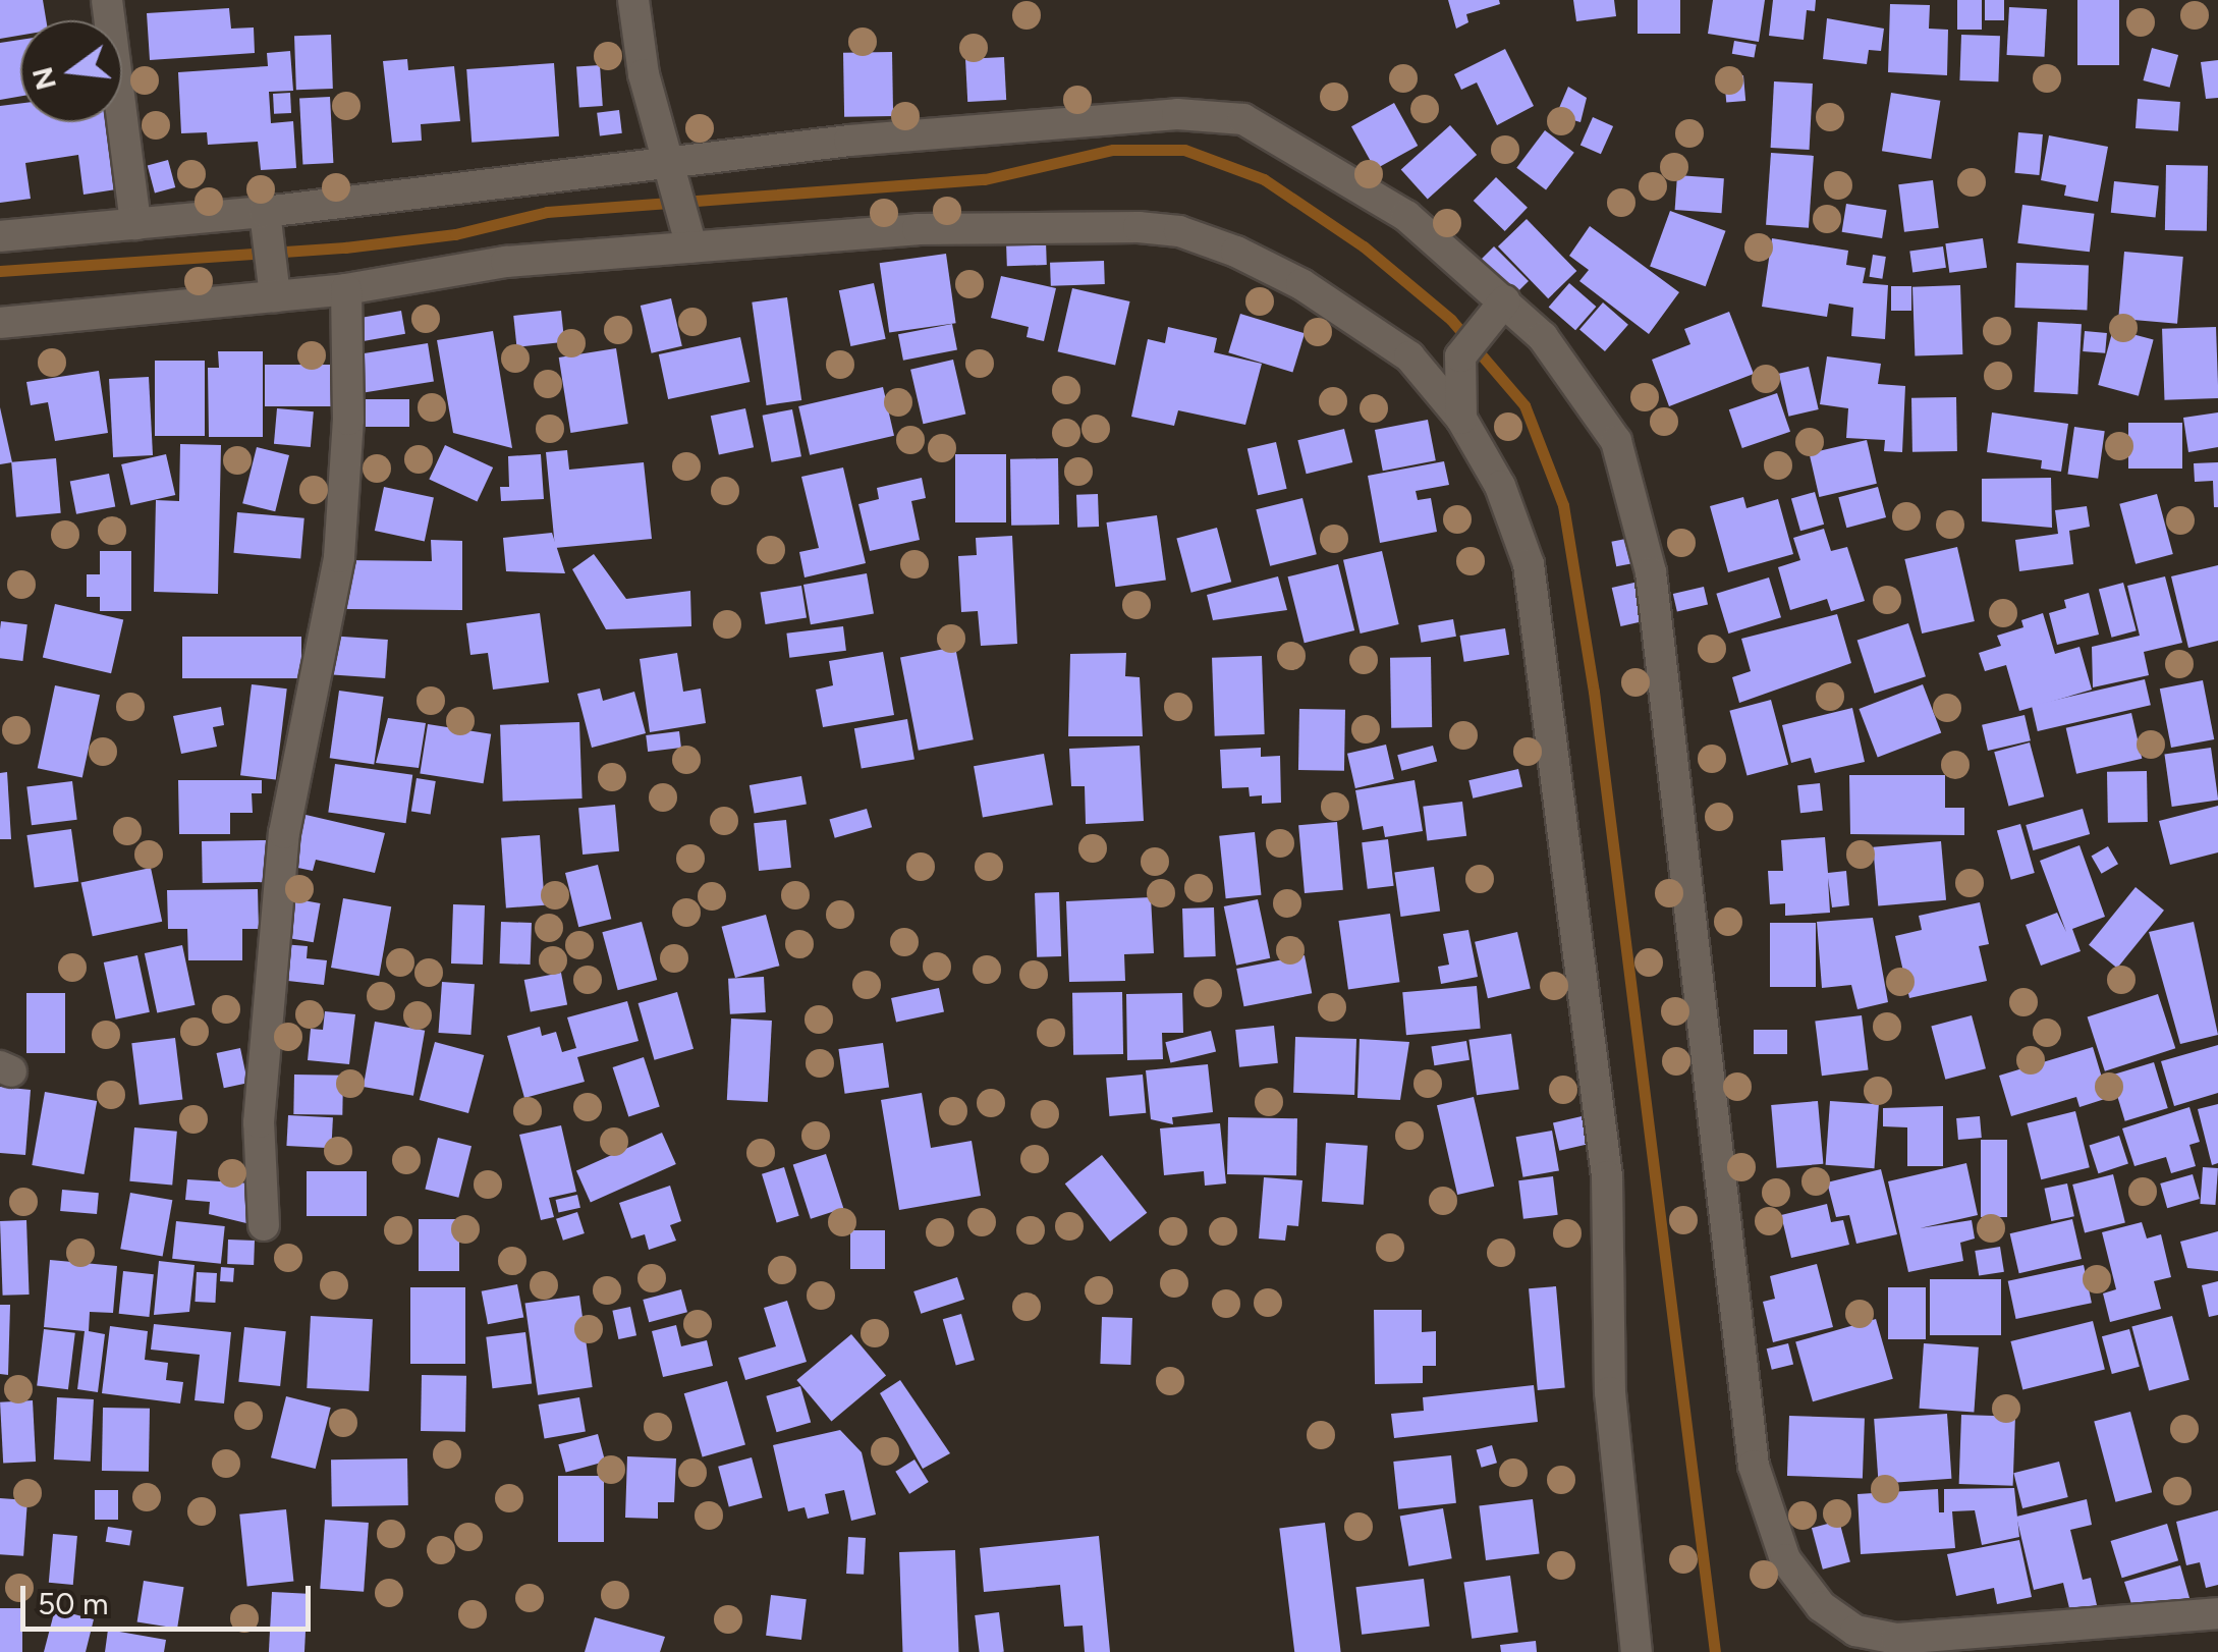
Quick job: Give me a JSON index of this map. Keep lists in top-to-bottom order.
{
  "scale_bar": "50 m",
  "north": "left"
}
